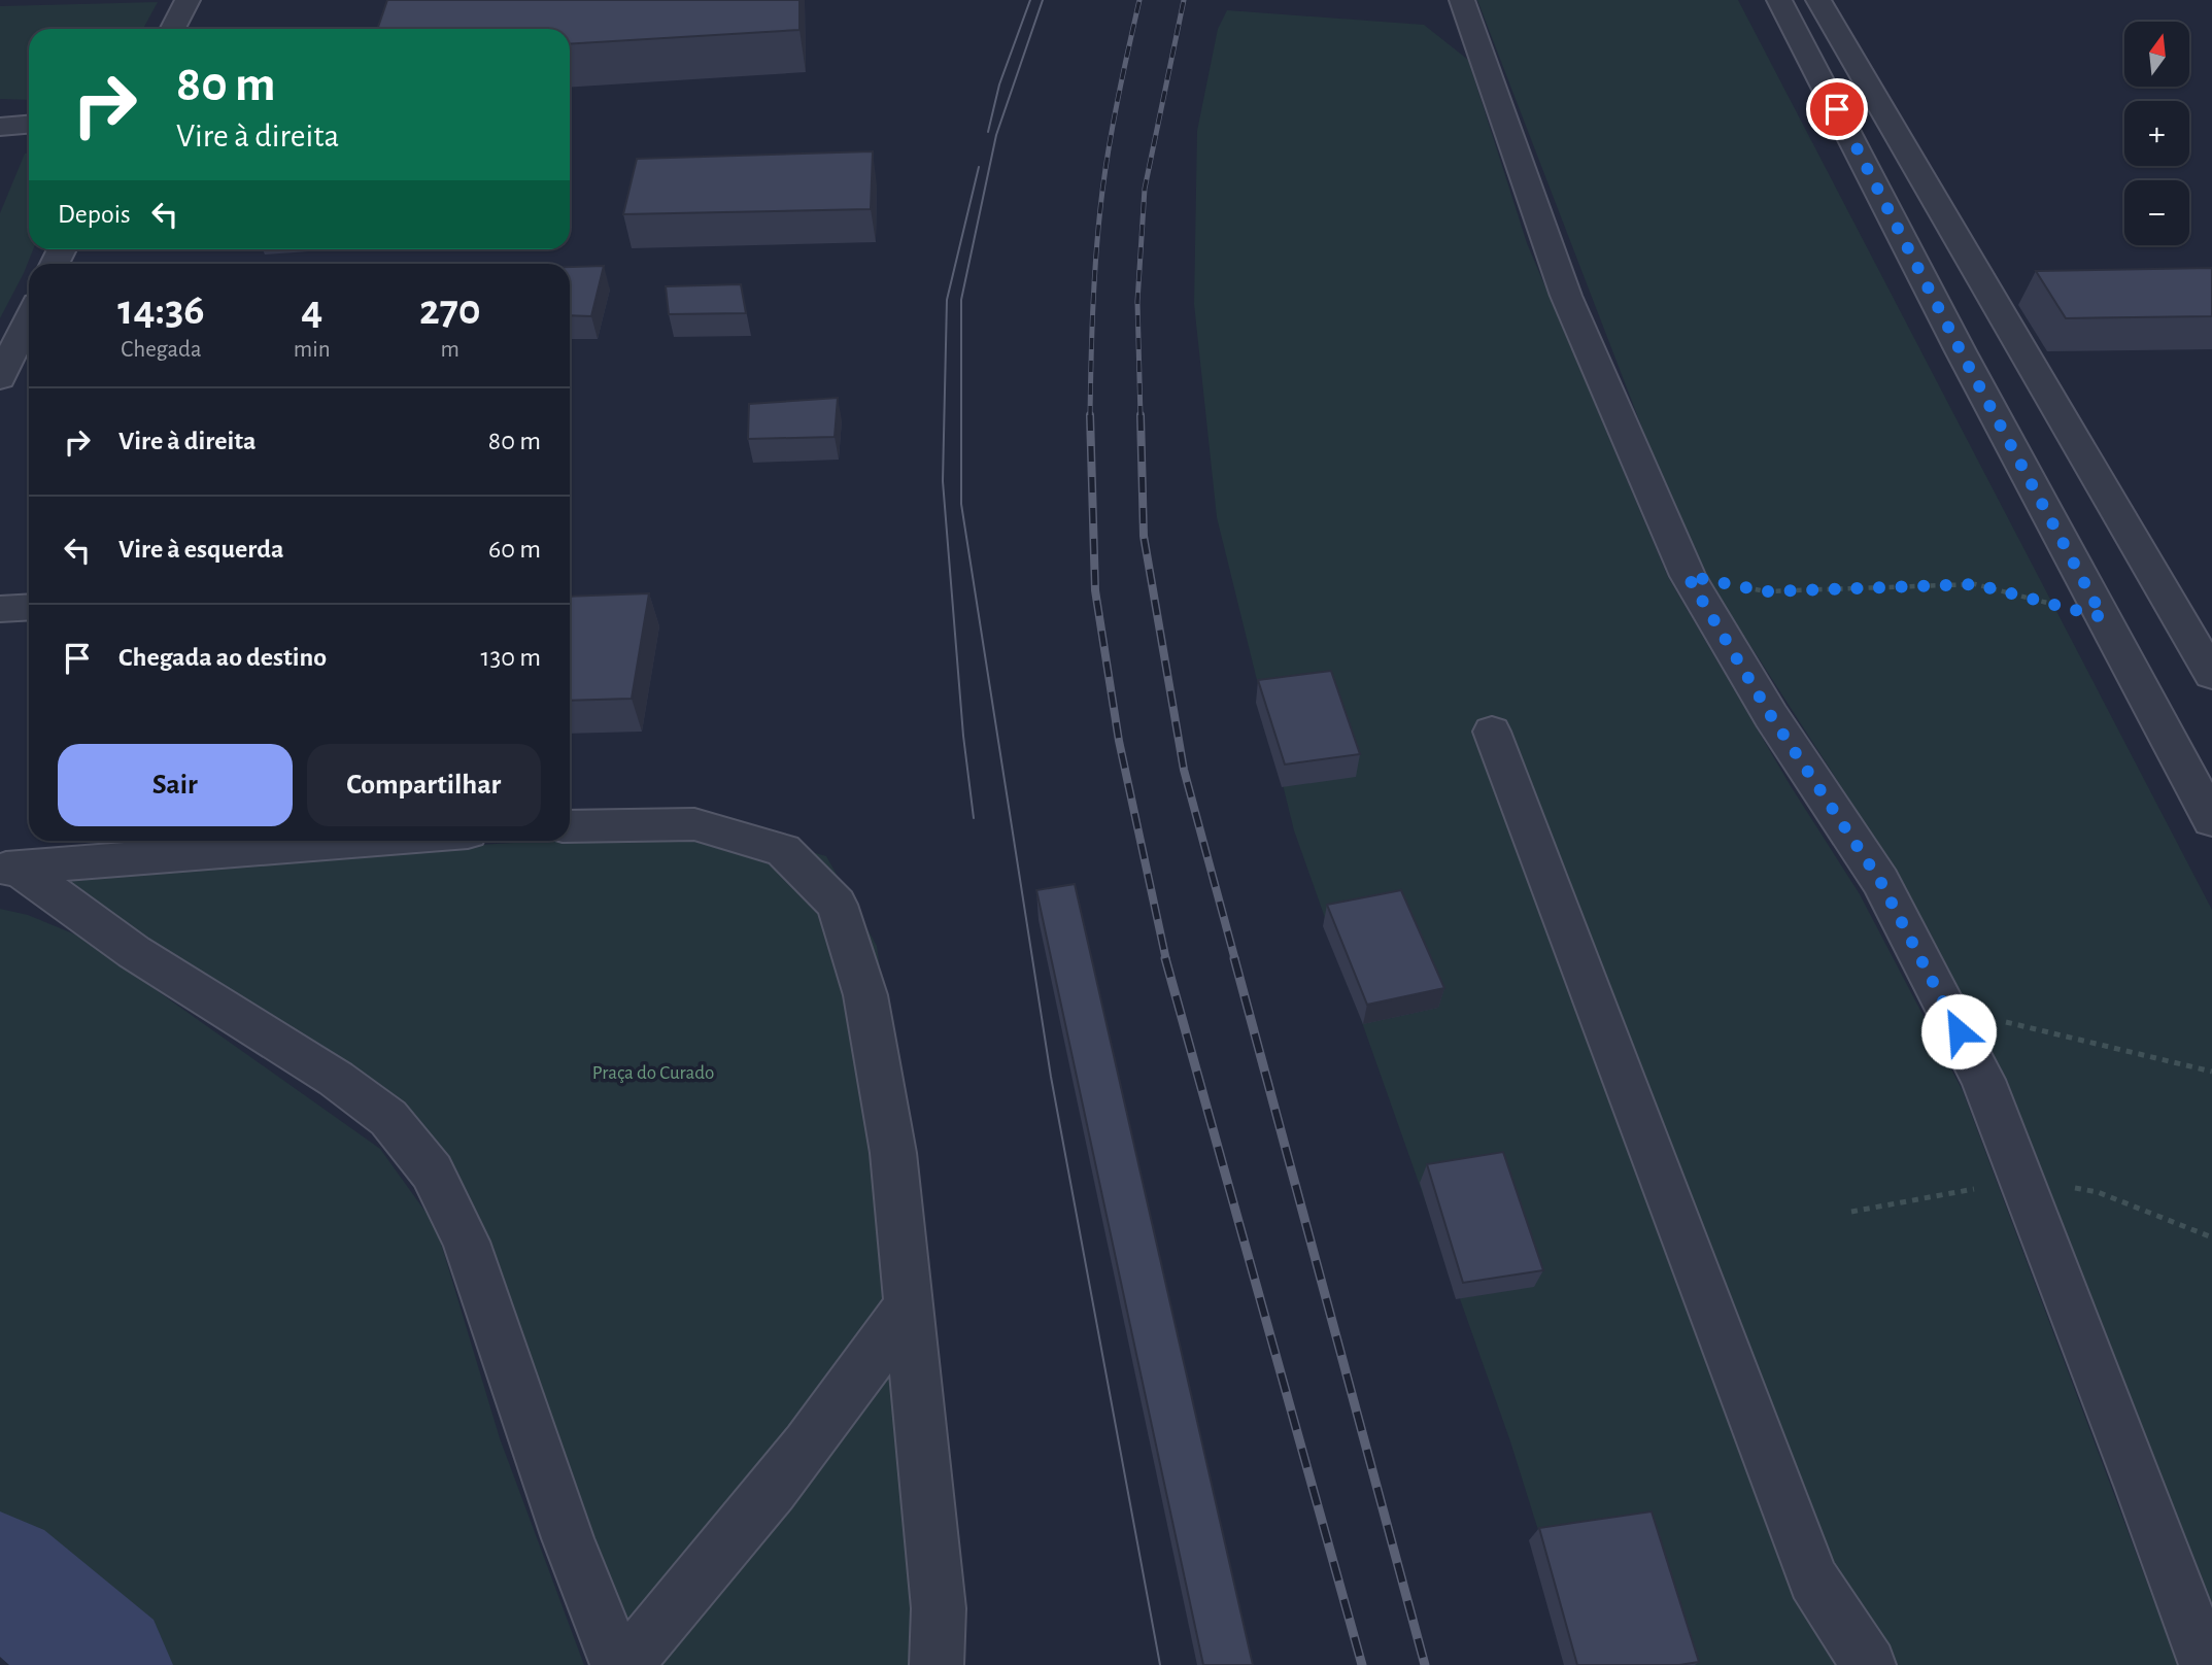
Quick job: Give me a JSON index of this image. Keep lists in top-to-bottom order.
{
  "parks": ["Praça do Curado"],
  "north": "top",
  "page": {
    "map_buttons": ["+", "−"],
    "turn": ["80 m", "Vire à direita"],
    "then": "Depois",
    "eta": [
      "14:36",
      "Chegada",
      "4",
      "min",
      "270",
      "m"
    ],
    "list": [
      {
        "name": "Vire à direita",
        "value": "80 m"
      },
      {
        "name": "Vire à esquerda",
        "value": "60 m"
      },
      {
        "name": "Chegada ao destino",
        "value": "130 m"
      }
    ],
    "buttons": ["Sair", "Compartilhar"]
  }
}
